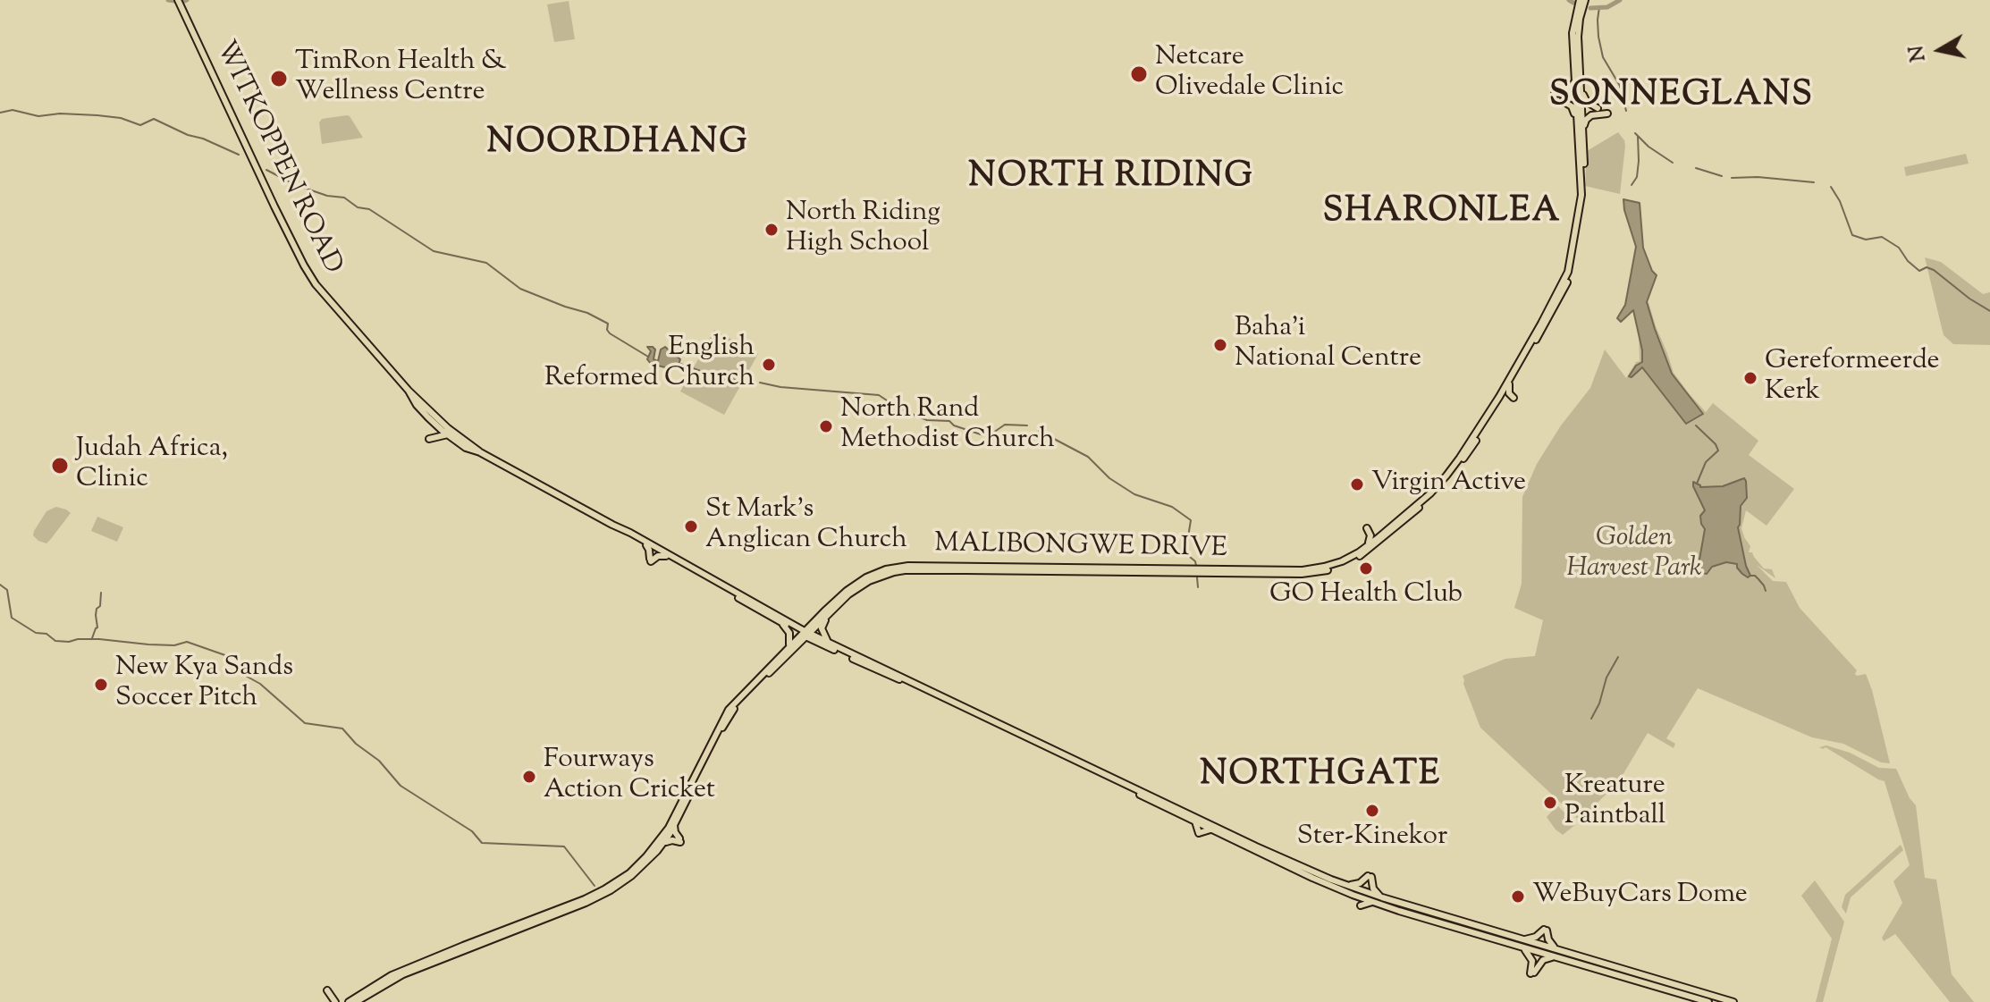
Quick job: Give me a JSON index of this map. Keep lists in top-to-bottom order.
{
  "streets": {
    "main road": ["WITKOPPEN ROAD", "MALIBONGWE DRIVE"]
  },
  "crossings": [
    ["WITKOPPEN ROAD", "MALIBONGWE DRIVE"]
  ],
  "districts": [
    "SONNEGLANS",
    "NOORDHANG",
    "NORTH RIDING",
    "SHARONLEA",
    "NORTHGATE"
  ],
  "parks": ["Golden Harvest Park"],
  "places": [
    "Netcare Olivedale Clinic",
    "TimRon Health & Wellness Centre",
    "North Riding High School",
    "Baha'i National Centre",
    "English Reformed Church",
    "Gereformeerde Kerk",
    "North Rand Methodist Church",
    "Judah Africa, Clinic",
    "Virgin Active",
    "St Mark's Anglican Church",
    "GO Health Club",
    "New Kya Sands Soccer Pitch",
    "Fourways Action Cricket",
    "Kreature Paintball",
    "Ster-Kinekor",
    "WeBuyCars Dome"
  ],
  "north": "left"
}
